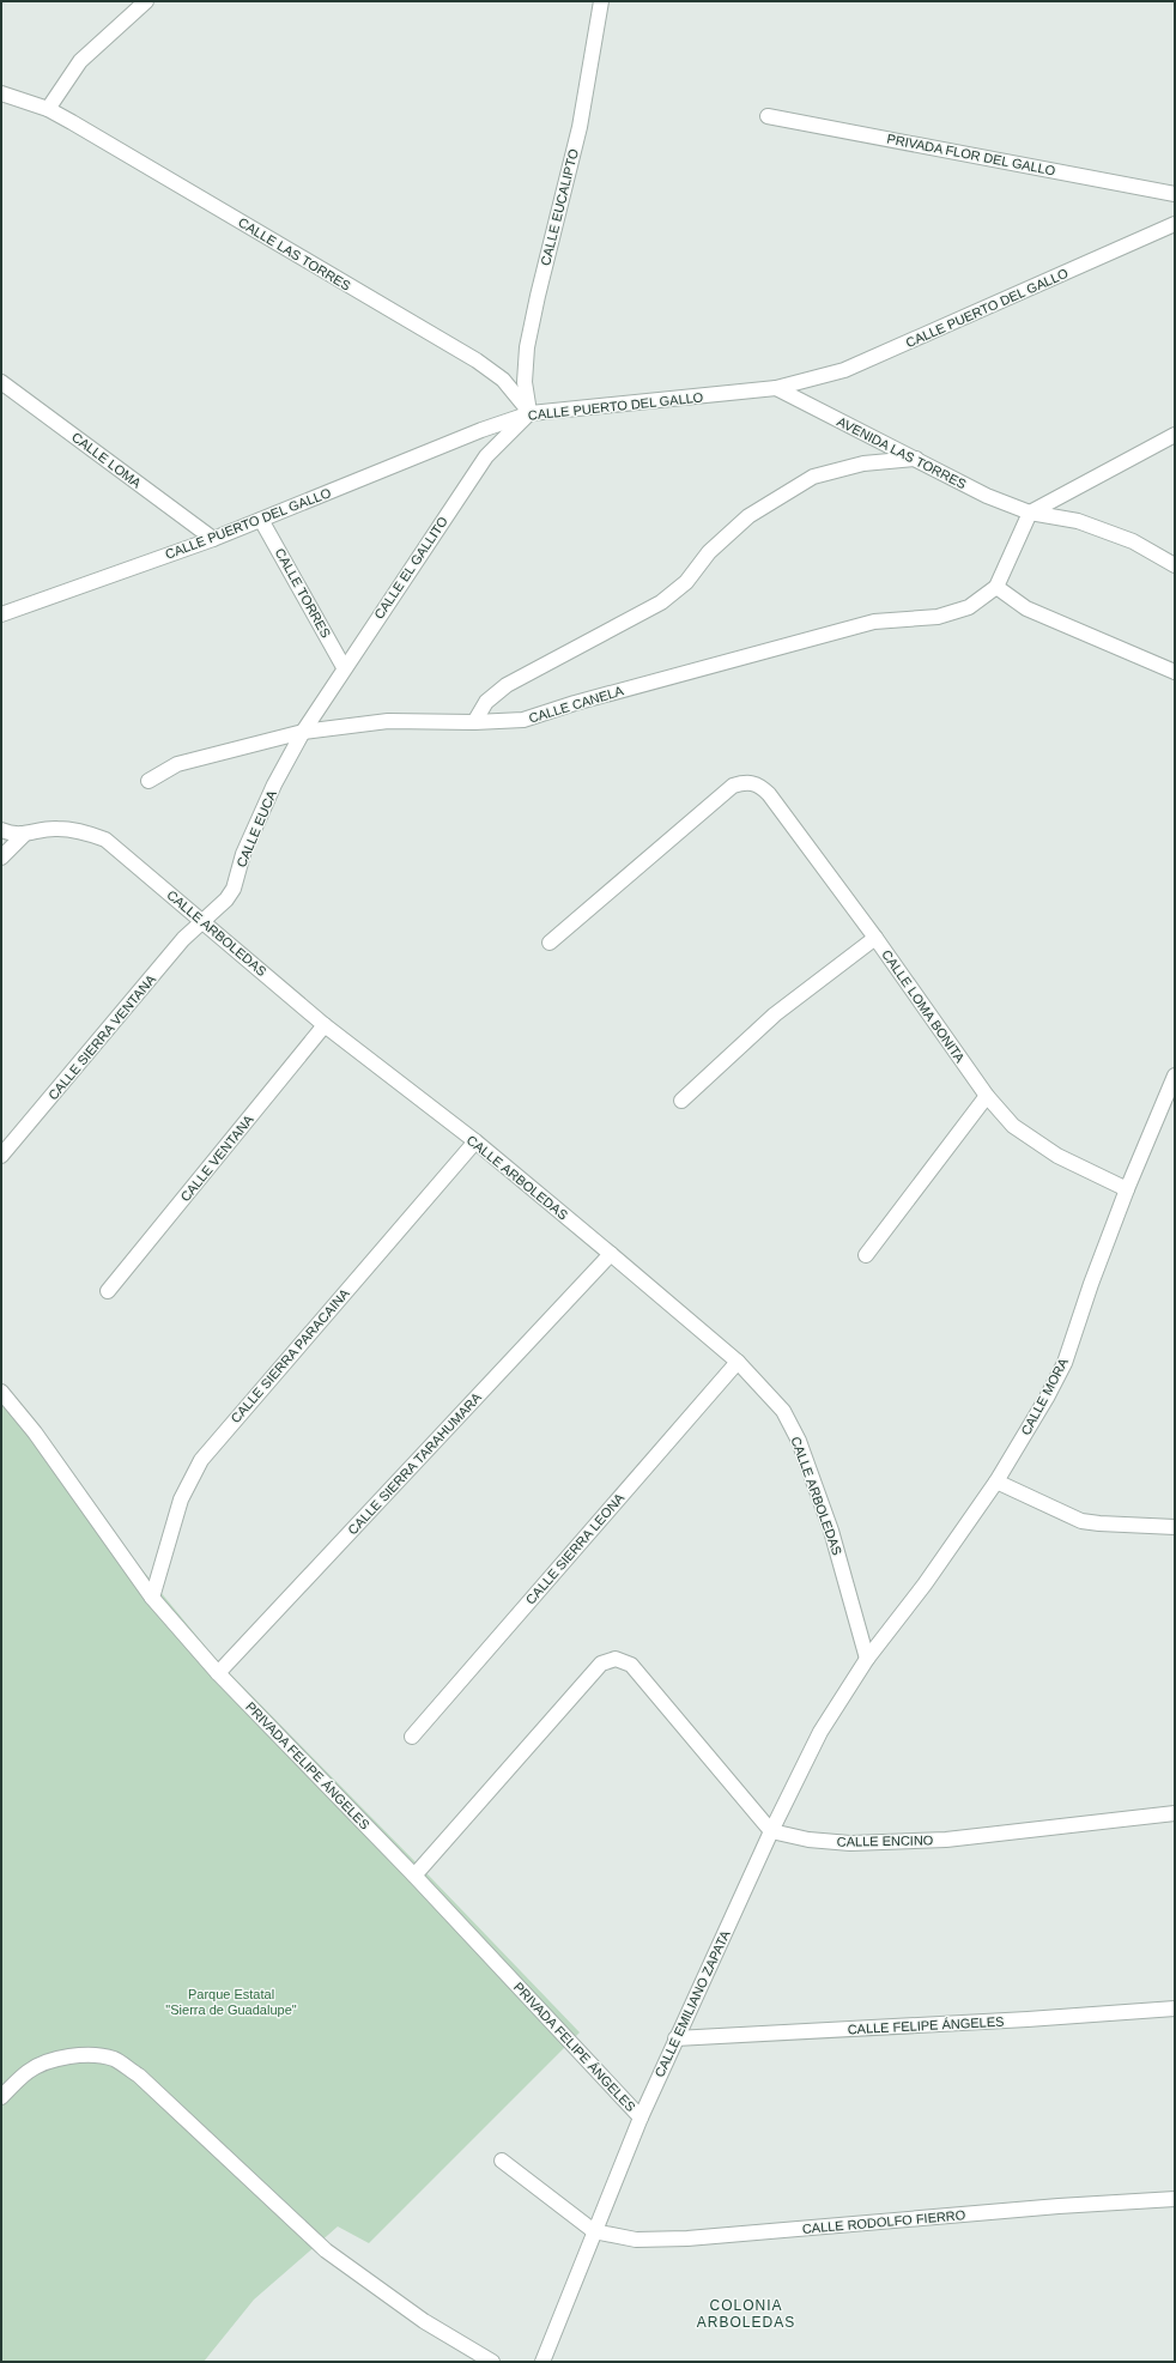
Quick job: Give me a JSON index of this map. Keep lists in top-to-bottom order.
{
  "streets": {
    "street": [
      "PRIVADA FLOR DEL GALLO",
      "CALLE EUCALIPTO",
      "CALLE LAS TORRES",
      "CALLE PUERTO DEL GALLO",
      "AVENIDA LAS TORRES",
      "CALLE LOMA",
      "CALLE EL GALLITO",
      "CALLE TORRES",
      "CALLE CANELA",
      "CALLE EUCA",
      "CALLE ARBOLEDAS",
      "CALLE LOMA BONITA",
      "CALLE SIERRA VENTANA",
      "CALLE VENTANA",
      "CALLE SIERRA PARACAINA",
      "CALLE MORA",
      "CALLE SIERRA TARAHUMARA",
      "CALLE SIERRA LEONA",
      "PRIVADA FELIPE ÁNGELES",
      "CALLE ENCINO",
      "CALLE EMILIANO ZAPATA",
      "CALLE FELIPE ÁNGELES",
      "CALLE RODOLFO FIERRO"
    ]
  },
  "crossings": [
    ["CALLE EUCALIPTO", "CALLE LAS TORRES"],
    ["CALLE EUCALIPTO", "CALLE PUERTO DEL GALLO"],
    ["CALLE EUCALIPTO", "CALLE EL GALLITO"],
    ["CALLE LAS TORRES", "CALLE PUERTO DEL GALLO"],
    ["CALLE LAS TORRES", "CALLE EL GALLITO"],
    ["CALLE PUERTO DEL GALLO", "AVENIDA LAS TORRES"],
    ["CALLE PUERTO DEL GALLO", "CALLE LOMA"],
    ["CALLE PUERTO DEL GALLO", "CALLE EL GALLITO"],
    ["CALLE PUERTO DEL GALLO", "CALLE TORRES"],
    ["CALLE EL GALLITO", "CALLE TORRES"],
    ["CALLE EL GALLITO", "CALLE CANELA"],
    ["CALLE EL GALLITO", "CALLE EUCA"],
    ["CALLE CANELA", "CALLE EUCA"],
    ["CALLE EUCA", "CALLE ARBOLEDAS"],
    ["CALLE EUCA", "CALLE SIERRA VENTANA"],
    ["CALLE ARBOLEDAS", "CALLE SIERRA VENTANA"],
    ["CALLE ARBOLEDAS", "CALLE VENTANA"],
    ["CALLE ARBOLEDAS", "CALLE SIERRA PARACAINA"],
    ["CALLE ARBOLEDAS", "CALLE MORA"],
    ["CALLE ARBOLEDAS", "CALLE SIERRA TARAHUMARA"],
    ["CALLE ARBOLEDAS", "CALLE SIERRA LEONA"],
    ["CALLE ARBOLEDAS", "CALLE EMILIANO ZAPATA"],
    ["CALLE LOMA BONITA", "CALLE MORA"],
    ["CALLE SIERRA PARACAINA", "PRIVADA FELIPE ÁNGELES"],
    ["CALLE MORA", "CALLE EMILIANO ZAPATA"],
    ["CALLE SIERRA TARAHUMARA", "PRIVADA FELIPE ÁNGELES"],
    ["PRIVADA FELIPE ÁNGELES", "CALLE EMILIANO ZAPATA"],
    ["CALLE ENCINO", "CALLE EMILIANO ZAPATA"],
    ["CALLE EMILIANO ZAPATA", "CALLE FELIPE ÁNGELES"],
    ["CALLE EMILIANO ZAPATA", "CALLE RODOLFO FIERRO"]
  ],
  "districts": ["COLONIA ARBOLEDAS"],
  "parks": ["Parque Estatal \"Sierra de Guadalupe\""]
}
